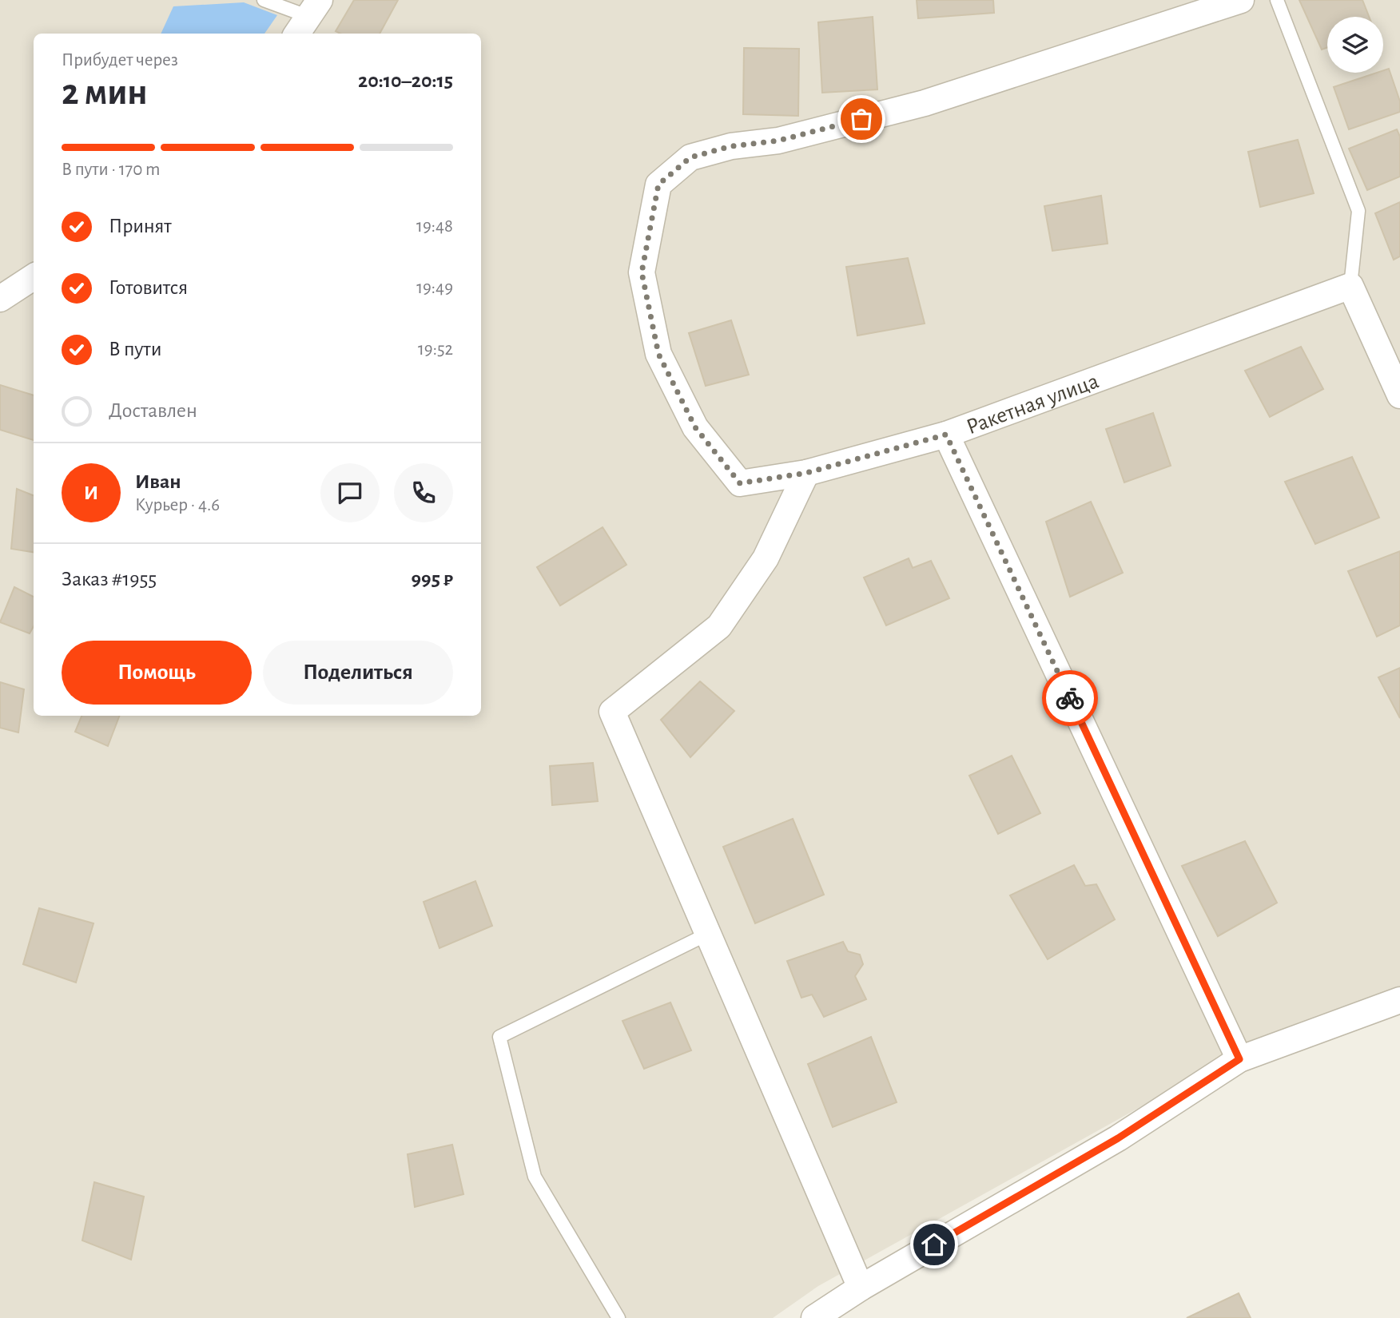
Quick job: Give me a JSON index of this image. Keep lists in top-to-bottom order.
{
  "streets": {
    "street": ["Ракетная улица"]
  },
  "page": {
    "heading": ["2 мин", "Прибудет через", "20:10–20:15"],
    "panel": [
      "Иван",
      "Курьер · 4.6",
      "Заказ #1955",
      "995 ₽"
    ],
    "bar": "В пути · 170 m",
    "list": [
      ["Принят", "19:48"],
      ["Готовится", "19:49"],
      ["В пути", "19:52"],
      "Доставлен"
    ],
    "round": "И",
    "buttons": ["Помощь", "Поделиться"]
  }
}
